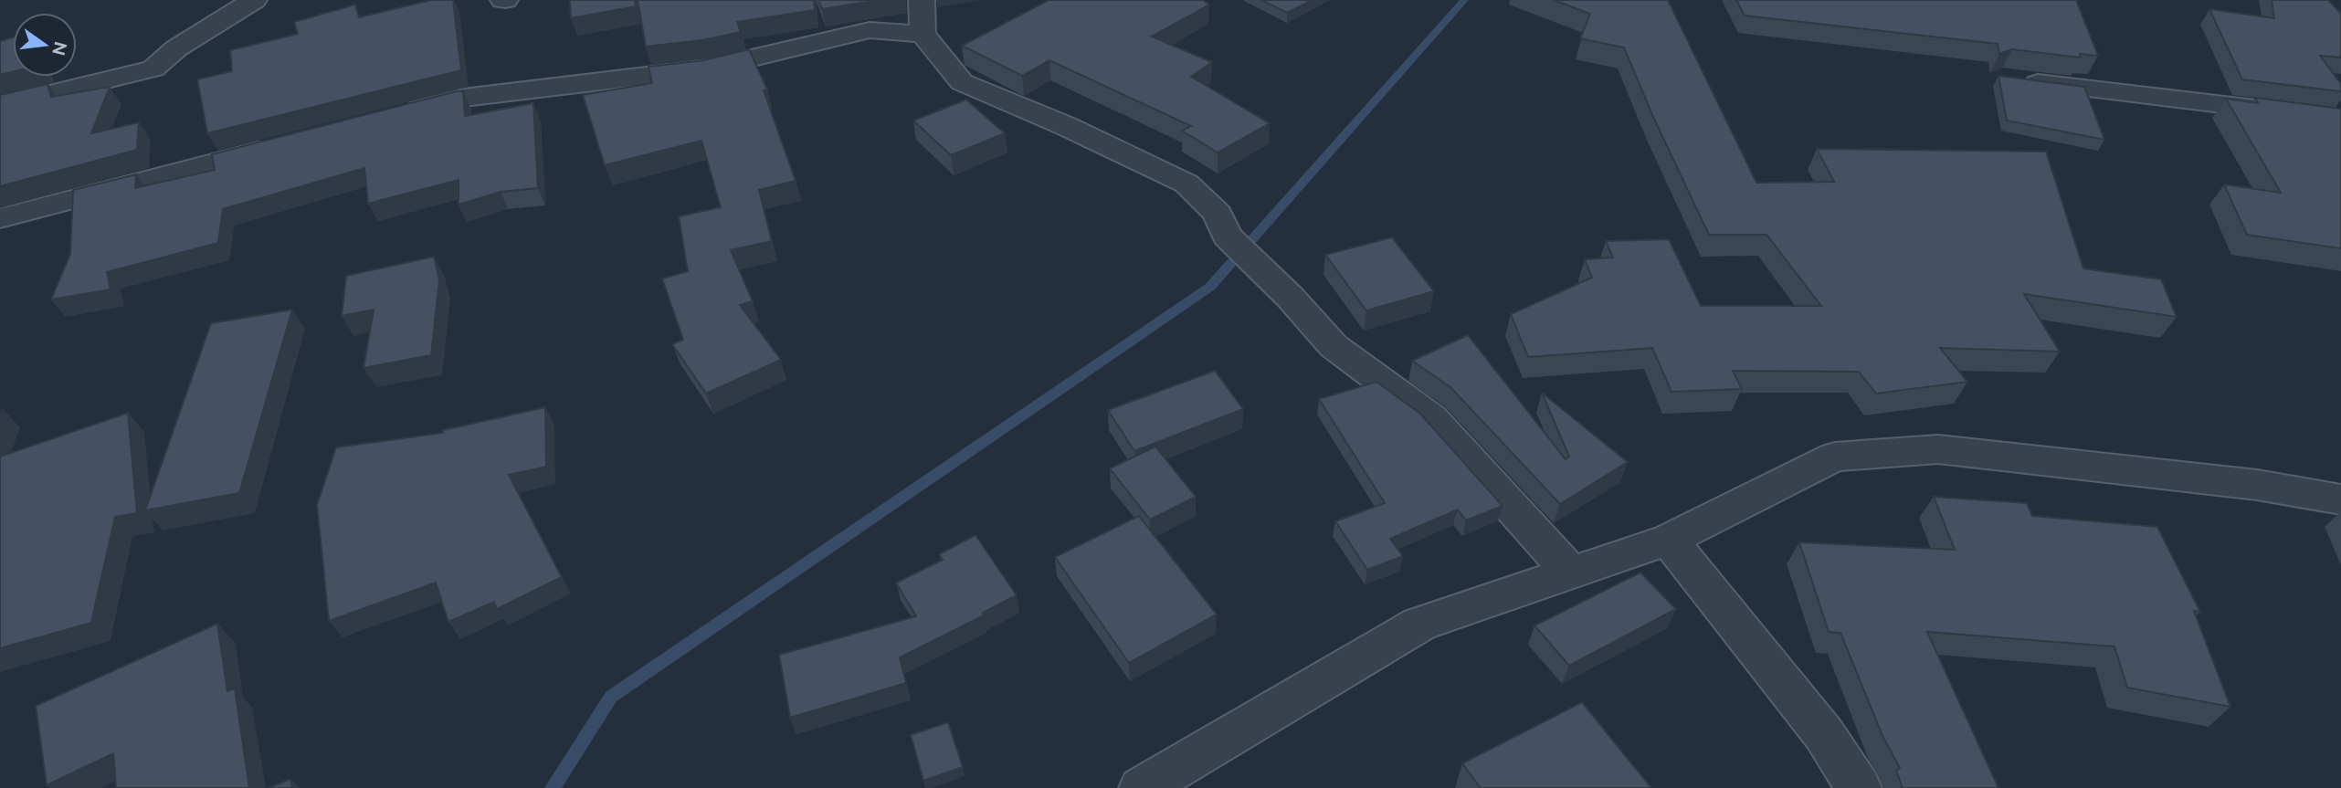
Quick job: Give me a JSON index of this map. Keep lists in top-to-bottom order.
{
  "north": "right"
}
